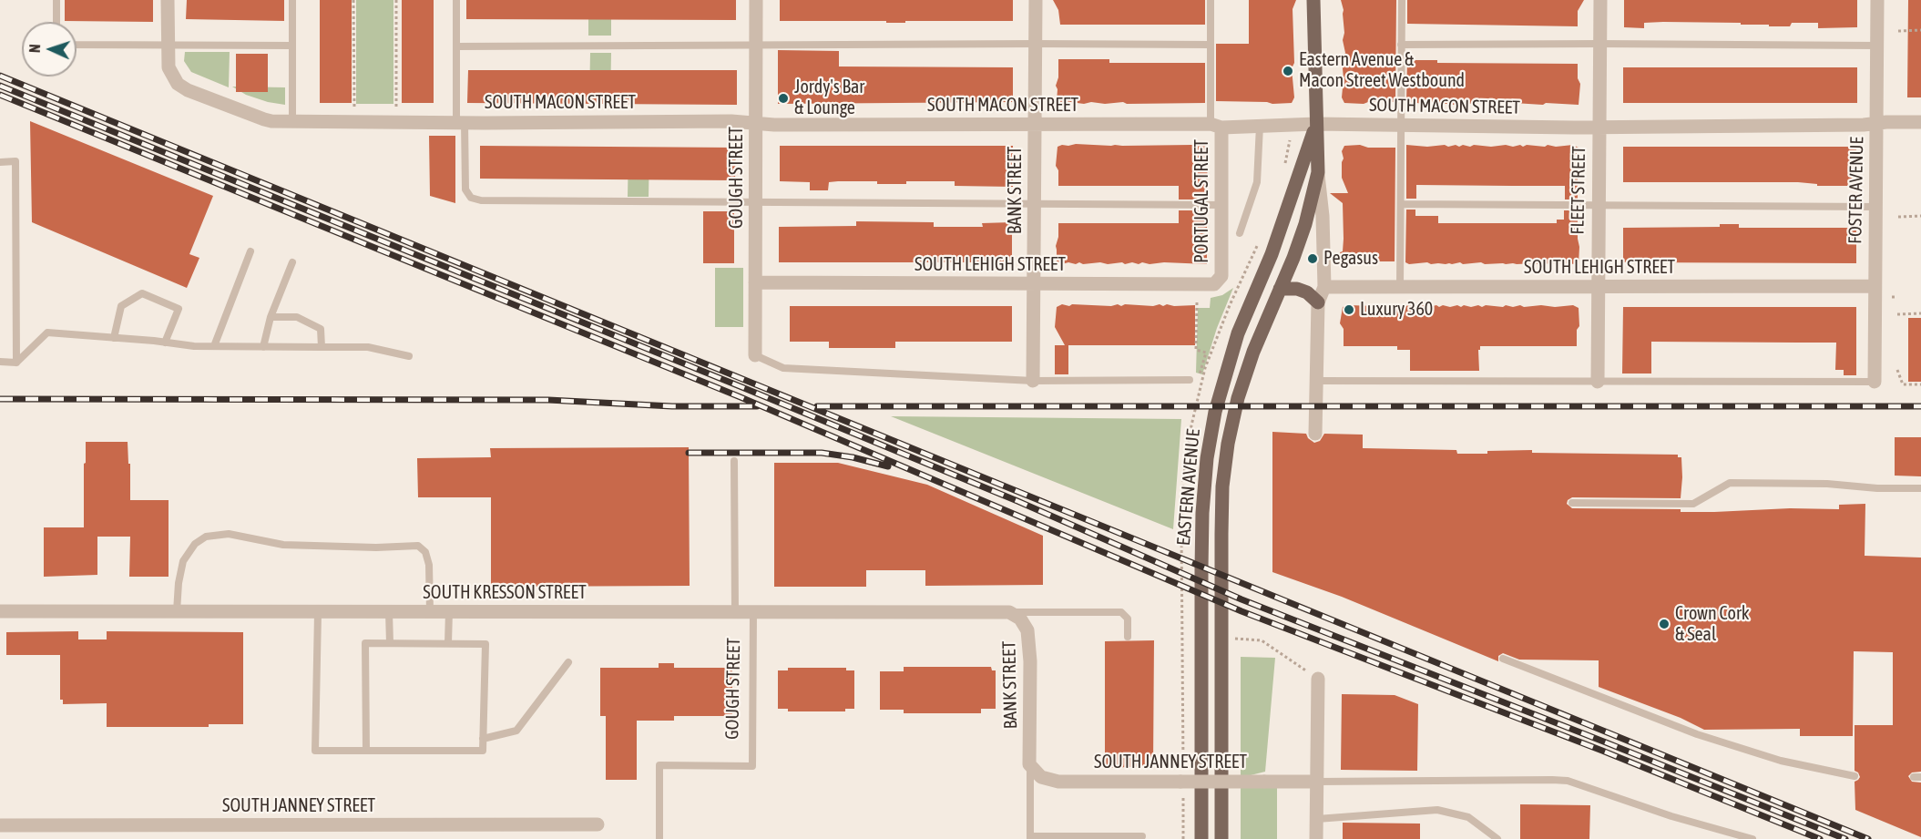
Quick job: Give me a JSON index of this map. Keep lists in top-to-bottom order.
{
  "streets": {
    "main road": ["EASTERN AVENUE"],
    "street": [
      "SOUTH MACON STREET",
      "GOUGH STREET",
      "BANK STREET",
      "FLEET STREET",
      "FOSTER AVENUE",
      "PORTUGAL STREET",
      "SOUTH LEHIGH STREET",
      "SOUTH KRESSON STREET",
      "SOUTH JANNEY STREET"
    ]
  },
  "crossings": [
    ["SOUTH MACON STREET", "GOUGH STREET"],
    ["SOUTH MACON STREET", "BANK STREET"],
    ["SOUTH MACON STREET", "FLEET STREET"],
    ["SOUTH MACON STREET", "FOSTER AVENUE"],
    ["SOUTH MACON STREET", "PORTUGAL STREET"],
    ["SOUTH MACON STREET", "EASTERN AVENUE"],
    ["GOUGH STREET", "SOUTH LEHIGH STREET"],
    ["GOUGH STREET", "SOUTH KRESSON STREET"],
    ["BANK STREET", "SOUTH LEHIGH STREET"],
    ["BANK STREET", "SOUTH KRESSON STREET"],
    ["BANK STREET", "SOUTH JANNEY STREET"],
    ["FLEET STREET", "SOUTH LEHIGH STREET"],
    ["FOSTER AVENUE", "SOUTH LEHIGH STREET"],
    ["PORTUGAL STREET", "SOUTH LEHIGH STREET"],
    ["SOUTH LEHIGH STREET", "EASTERN AVENUE"]
  ],
  "places": [
    "Eastern Avenue & Macon Street Westbound",
    "Jordy's Bar & Lounge",
    "Pegasus",
    "Luxury 360",
    "Crown Cork & Seal"
  ],
  "north": "left"
}
